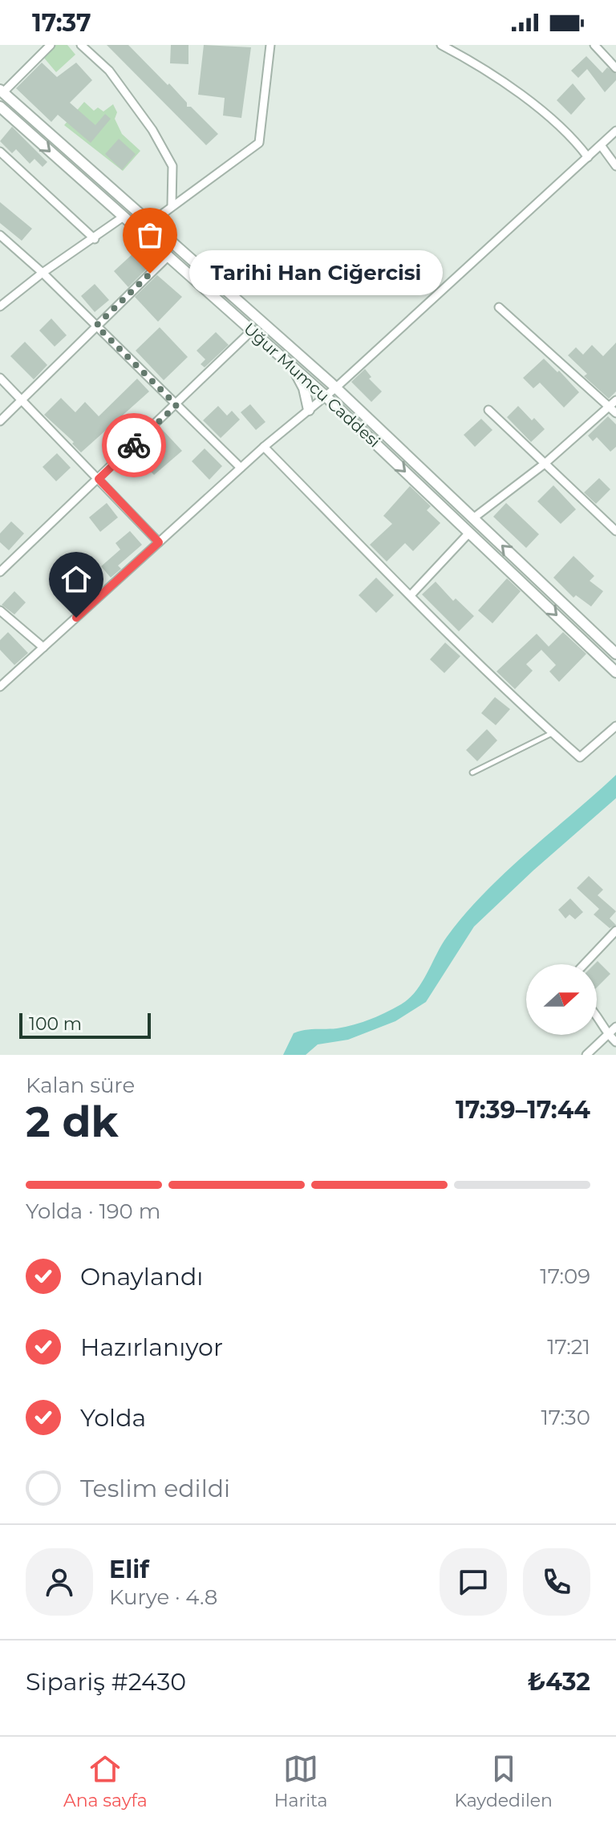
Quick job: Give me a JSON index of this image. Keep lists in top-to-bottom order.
{
  "streets": {
    "street": ["Uğur Mumcu Caddesi"]
  },
  "places": ["Tarihi Han Ciğercisi"],
  "scale_bar": "100 m",
  "north": "right",
  "page": {
    "status": "17:37",
    "bubble": "Tarihi Han Ciğercisi",
    "scale": "100 m",
    "heading": ["2 dk", "Kalan süre", "17:39–17:44"],
    "panel": [
      "Elif",
      "Kurye · 4.8",
      "Sipariş #2430",
      "₺432"
    ],
    "bar": "Yolda · 190 m",
    "list": [
      ["Onaylandı", "17:09"],
      ["Hazırlanıyor", "17:21"],
      ["Yolda", "17:30"],
      "Teslim edildi"
    ],
    "tabs": ["Ana sayfa", "Harita", "Kaydedilen"]
  }
}
